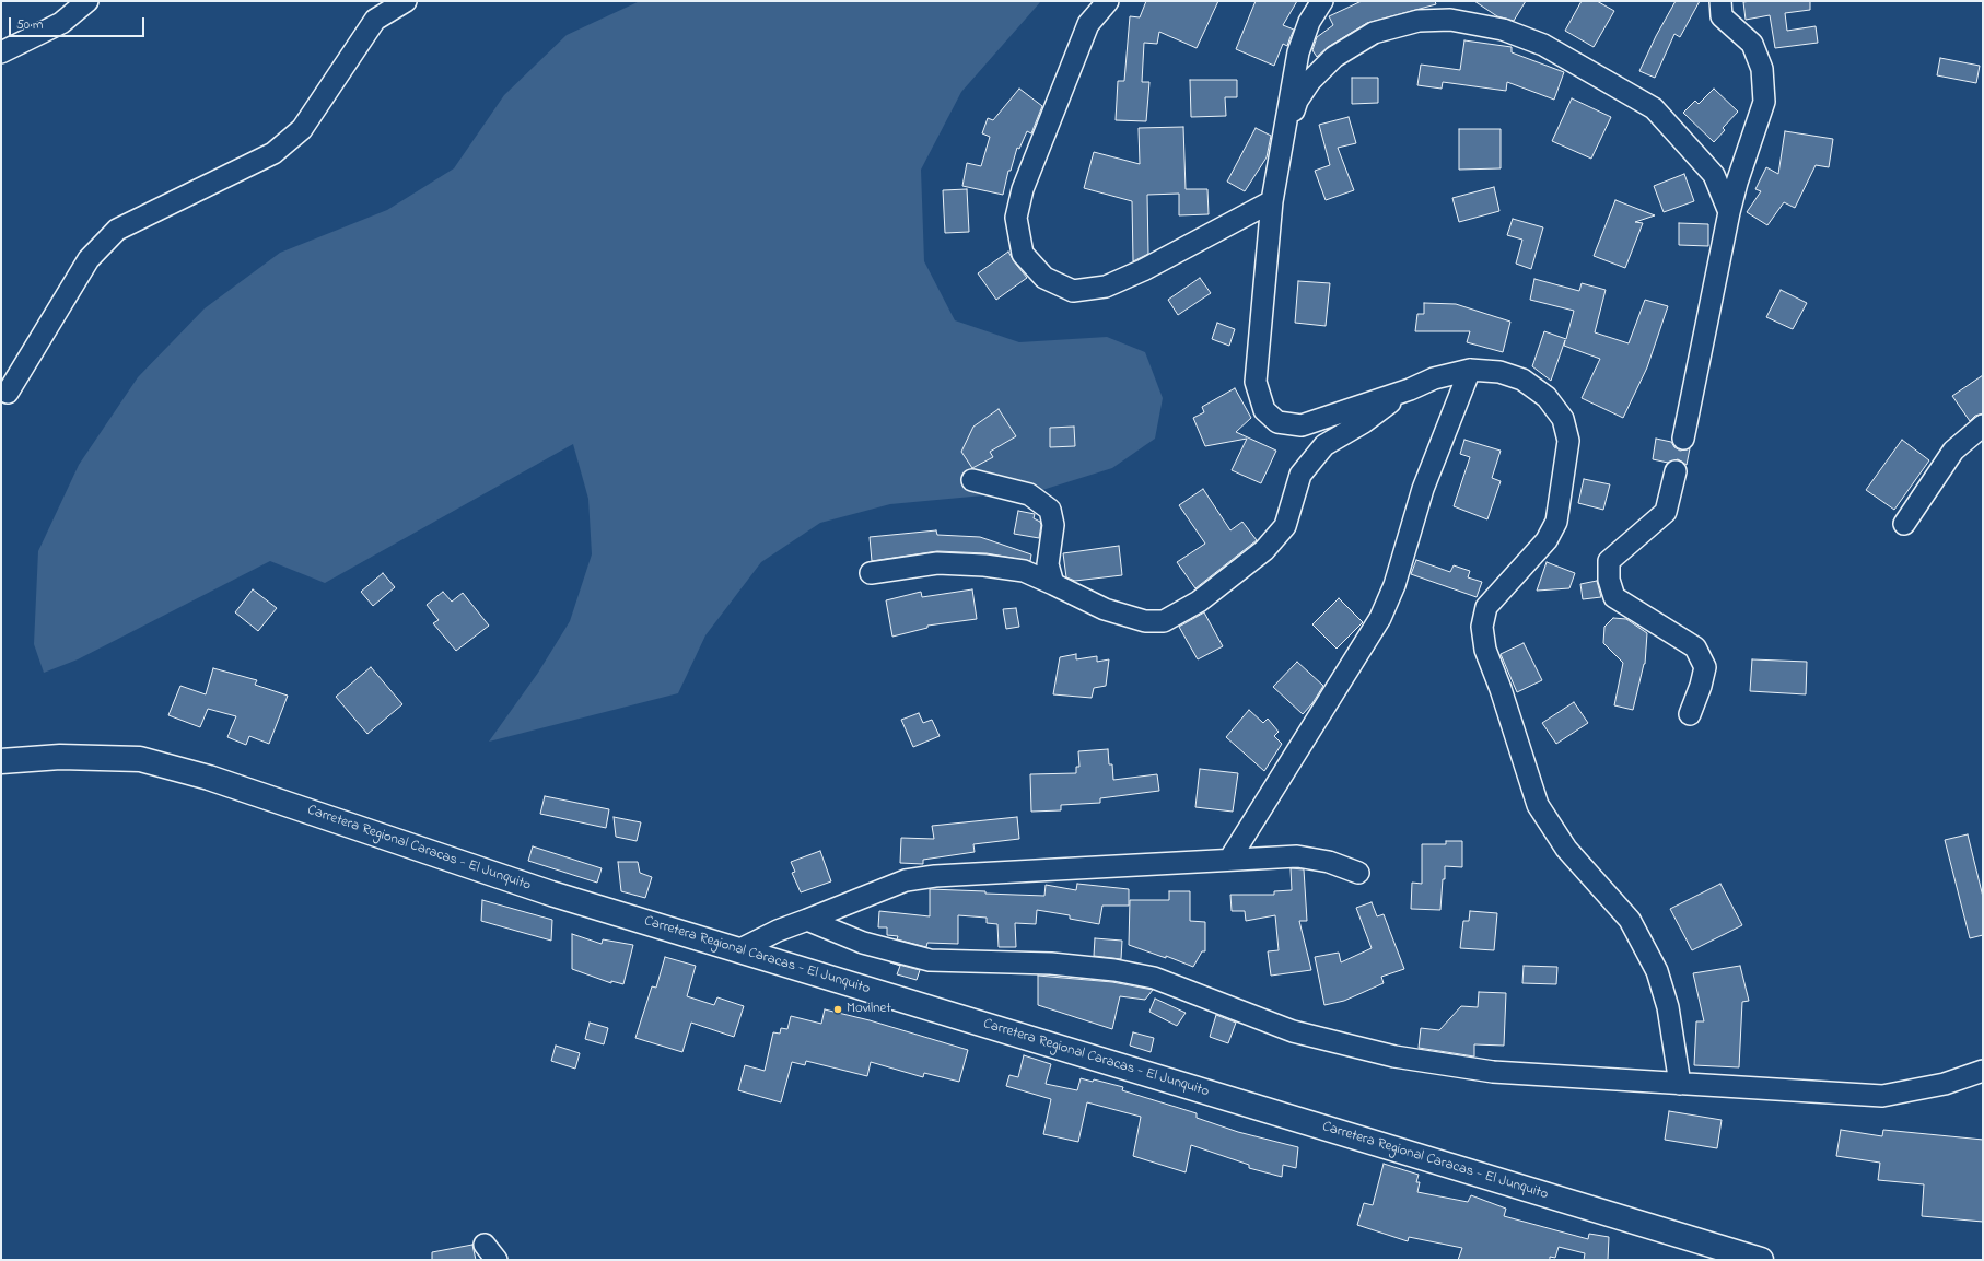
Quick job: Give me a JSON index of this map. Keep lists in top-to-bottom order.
{
  "streets": {
    "main road": ["Carretera Regional Caracas - El Junquito"]
  },
  "places": ["Movilnet"],
  "scale_bar": "50 m"
}
